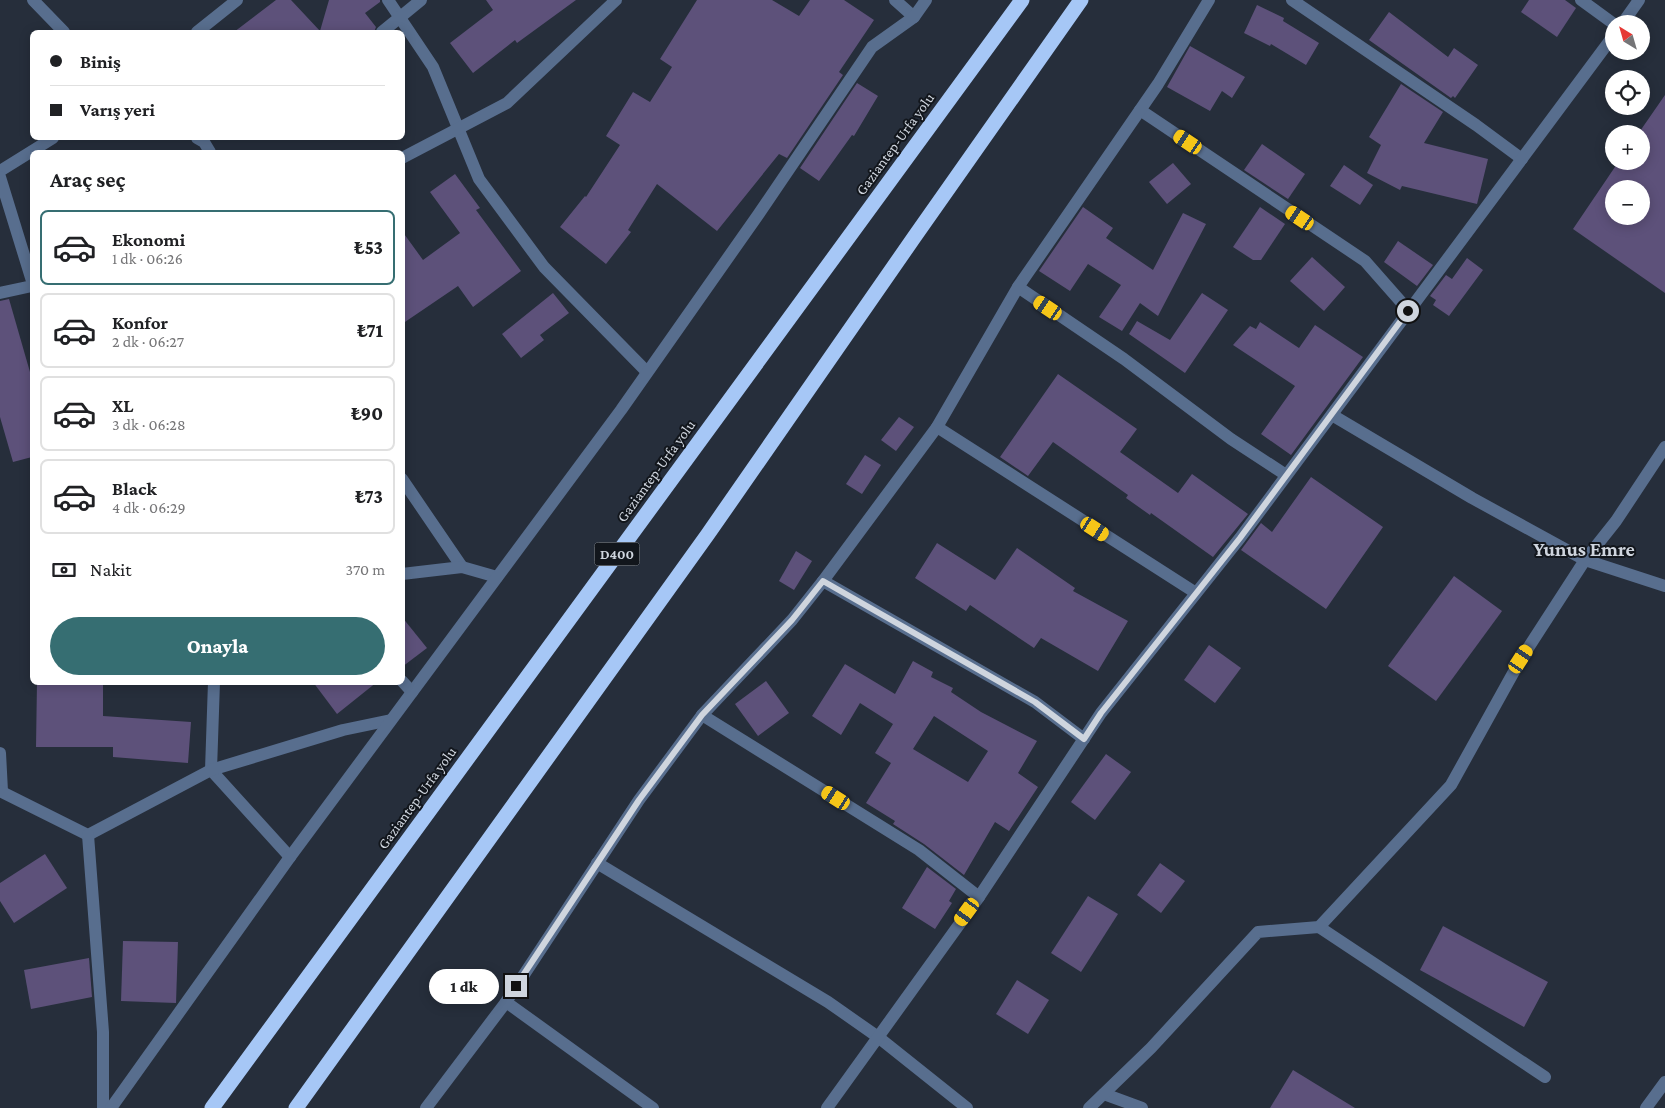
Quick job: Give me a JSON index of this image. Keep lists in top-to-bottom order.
{
  "streets": {
    "highway": ["Gaziantep-Urfa yolu", "D400"]
  },
  "districts": ["Yunus Emre"],
  "north": "top left",
  "page": {
    "map_buttons": ["+", "−"],
    "banner": ["Biniş", "Varış yeri"],
    "heading": "Araç seç",
    "list": [
      {
        "name": "Ekonomi",
        "note": "1 dk · 06:26",
        "value": "₺53"
      },
      {
        "name": "Konfor",
        "note": "2 dk · 06:27",
        "value": "₺71"
      },
      {
        "name": "XL",
        "note": "3 dk · 06:28",
        "value": "₺90"
      },
      {
        "name": "Black",
        "note": "4 dk · 06:29",
        "value": "₺73"
      }
    ],
    "pay": ["Nakit", "370 m"],
    "buttons": "Onayla",
    "bubble": "1 dk"
  }
}
